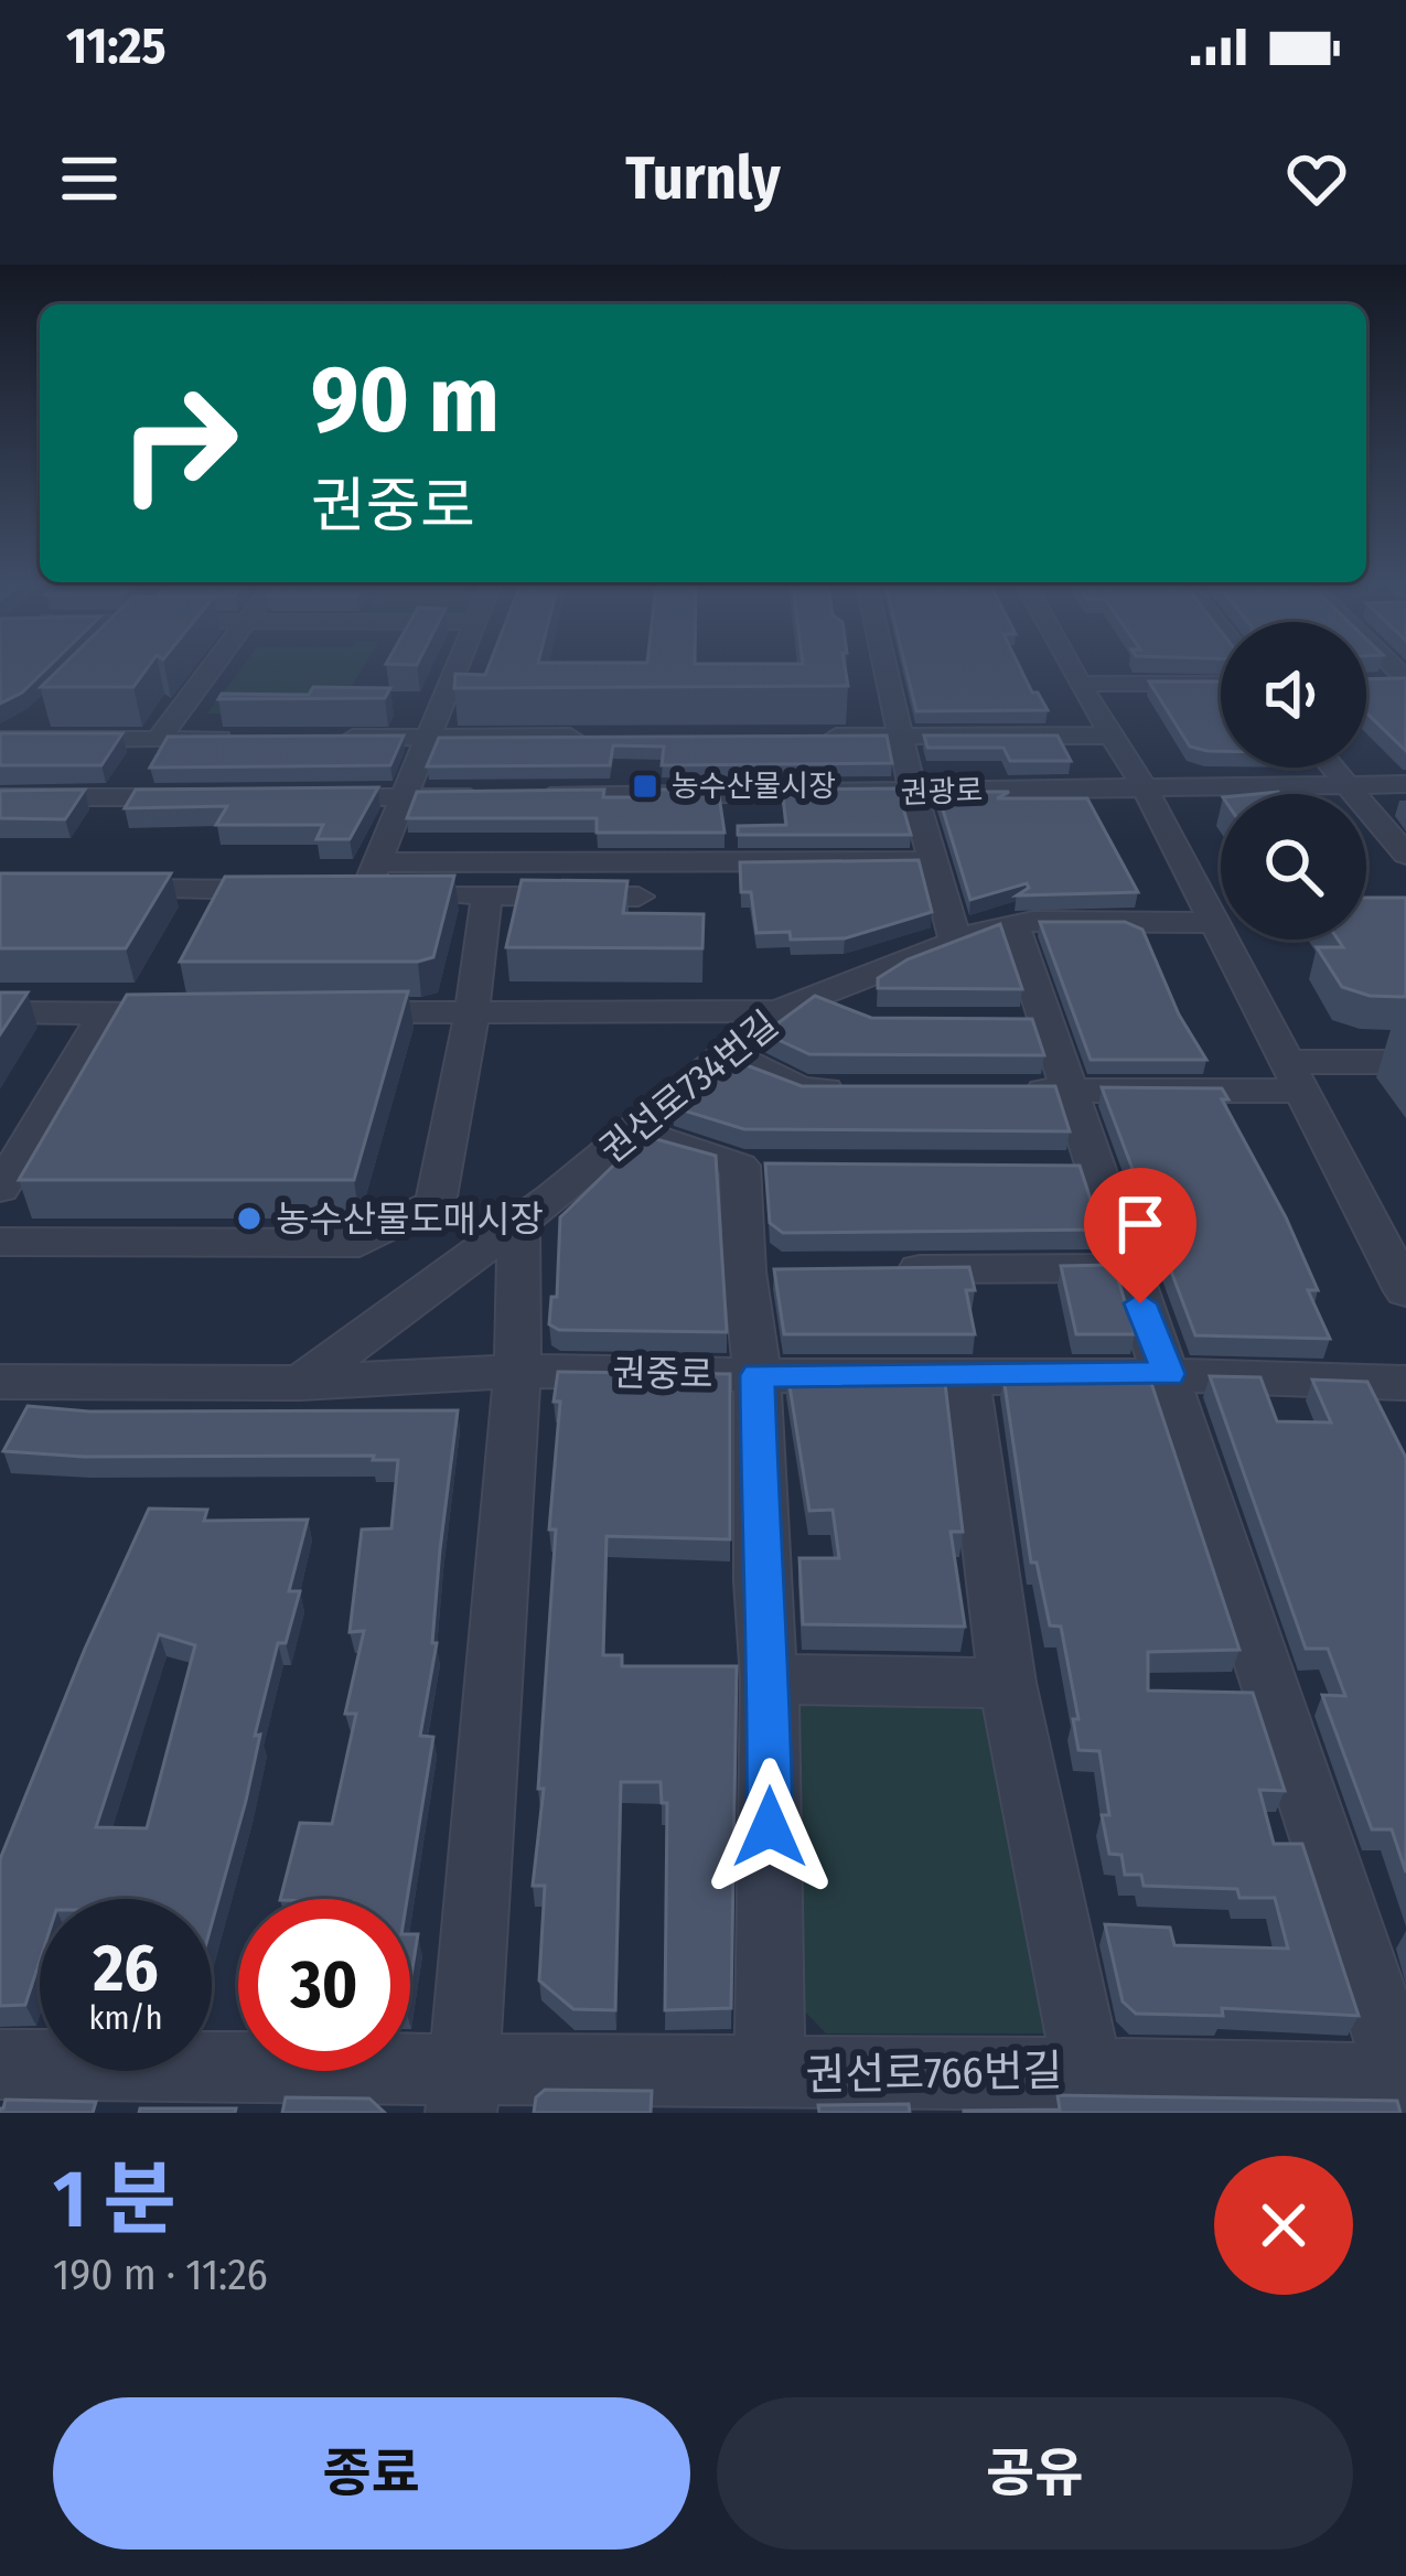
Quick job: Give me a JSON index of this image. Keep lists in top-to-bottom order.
{
  "streets": {
    "street": [
      "권광로",
      "권선로734번길",
      "권중로",
      "권선로766번길"
    ]
  },
  "crossings": [
    ["권선로734번길", "권중로"]
  ],
  "places": {
    "transit": ["농수산물시장"],
    "other": ["농수산물도매시장"]
  },
  "page": {
    "status": "11:25",
    "header": "Turnly",
    "turn": ["90 m", "권중로"],
    "speed": "26 km/h",
    "limit": "30",
    "heading": ["1 분", "190 m · 11:26"],
    "buttons": ["종료", "공유"]
  }
}
